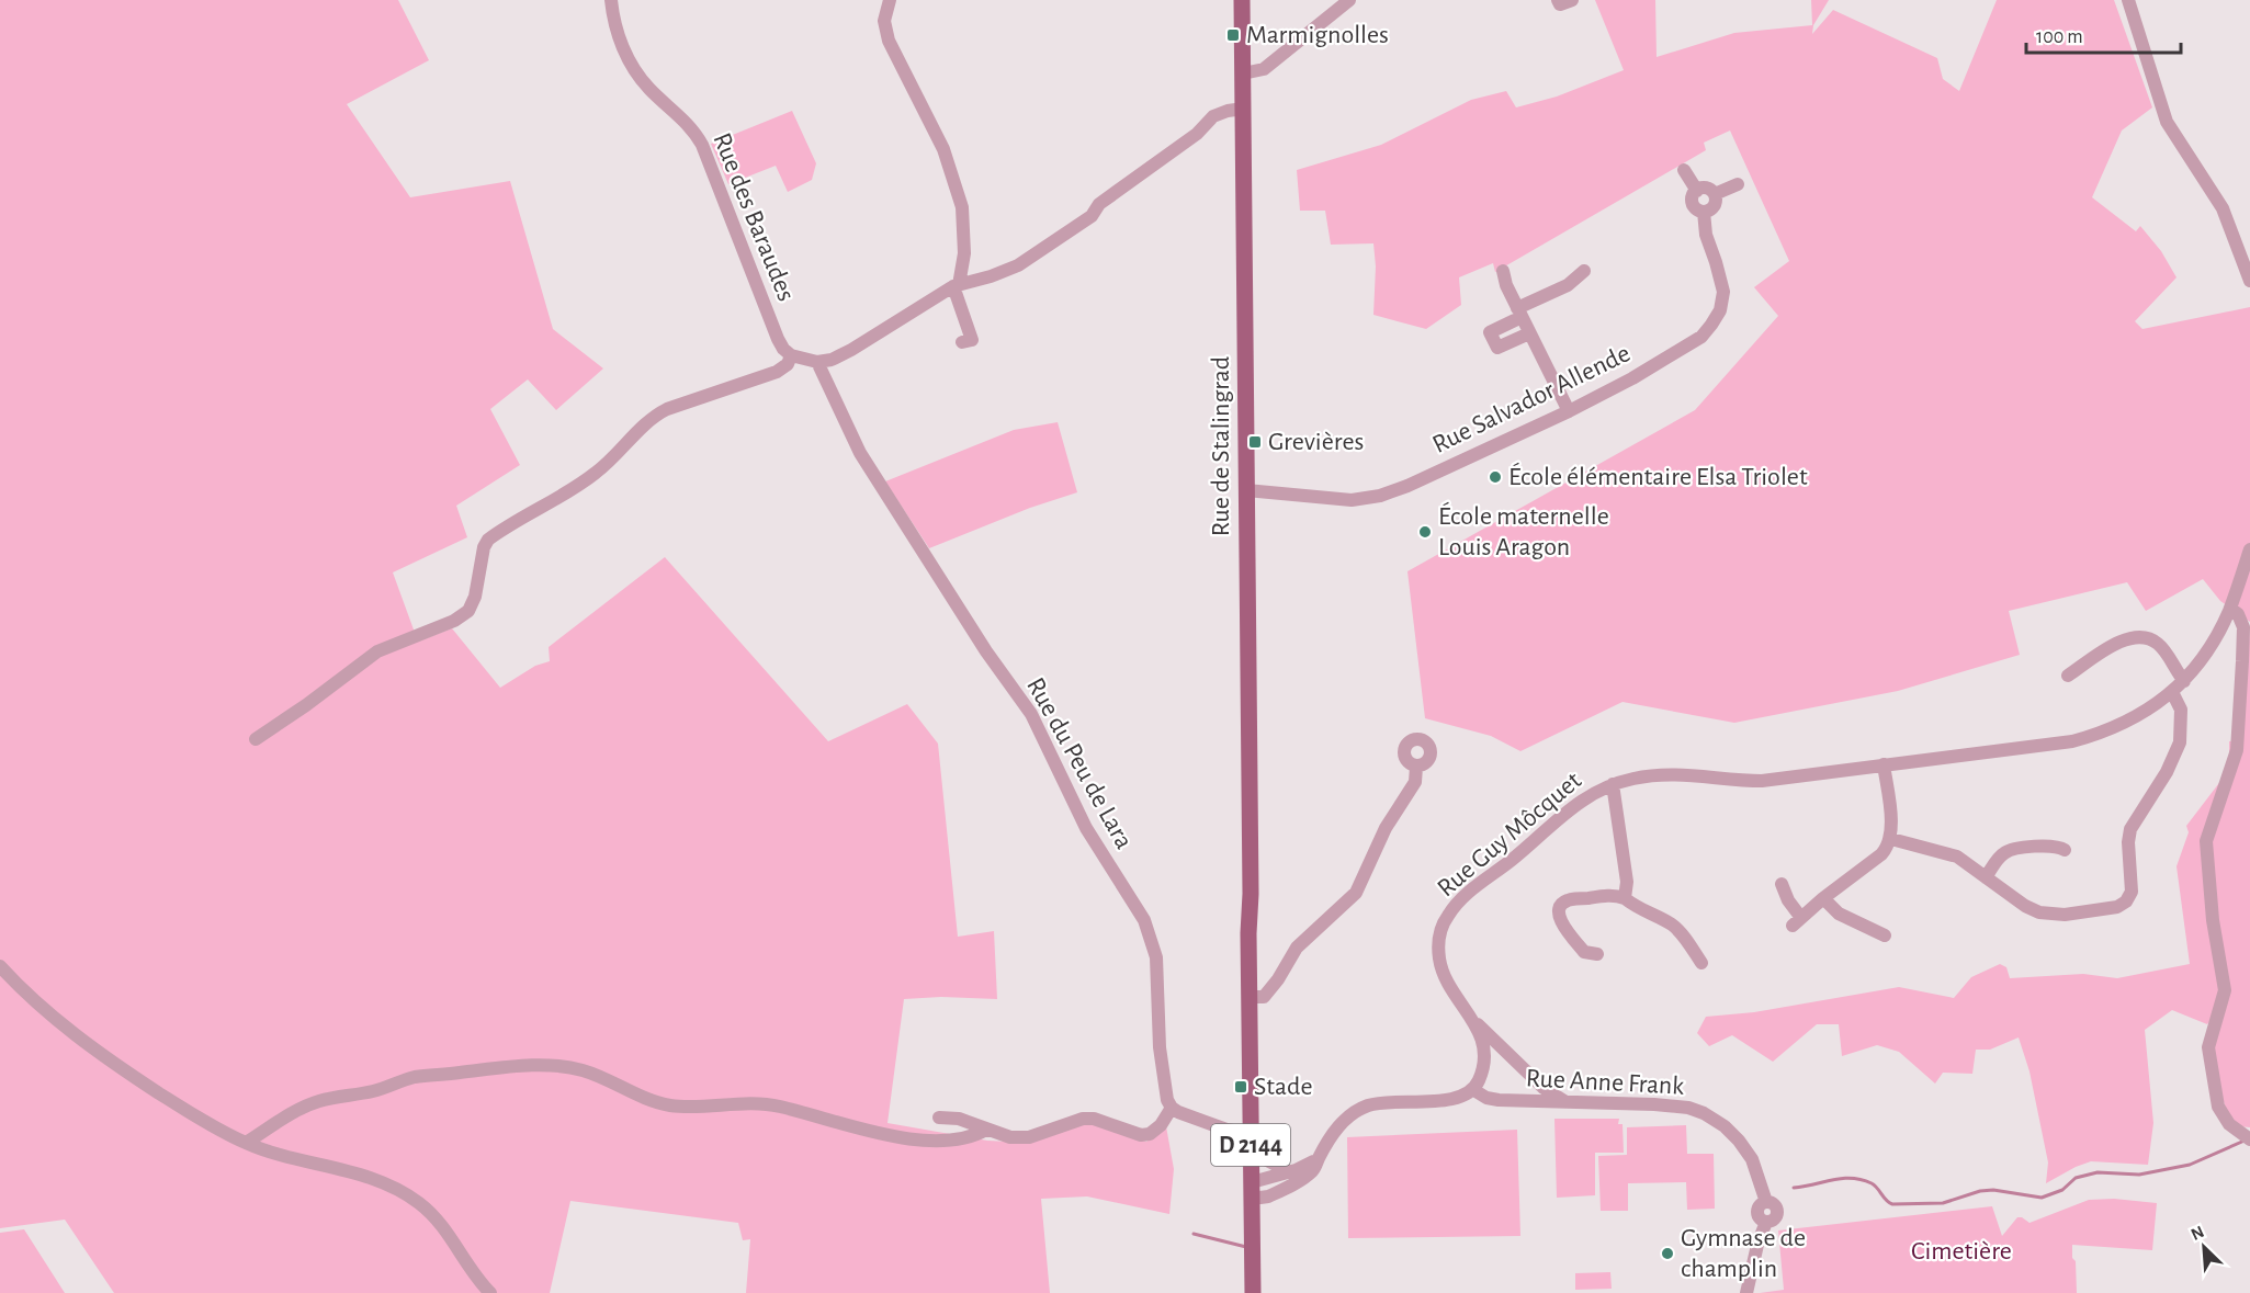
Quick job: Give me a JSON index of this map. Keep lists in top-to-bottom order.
{
  "streets": {
    "main road": ["Rue de Stalingrad", "D 2144"],
    "street": [
      "Rue des Baraudes",
      "Rue Salvador Allende",
      "Rue du Peu de Lara",
      "Rue Guy Môcquet",
      "Rue Anne Frank"
    ]
  },
  "crossings": [
    ["Rue Salvador Allende", "Rue de Stalingrad"],
    ["Rue de Stalingrad", "D 2144"],
    ["Rue Guy Môcquet", "Rue Anne Frank"]
  ],
  "parks": ["Cimetière"],
  "places": {
    "transit": ["Marmignolles", "Grevières", "Stade"],
    "other": ["École élémentaire Elsa Triolet", "École maternelle Louis Aragon", "Gymnase de champlin"]
  },
  "scale_bar": "100 m",
  "north": "top left"
}
